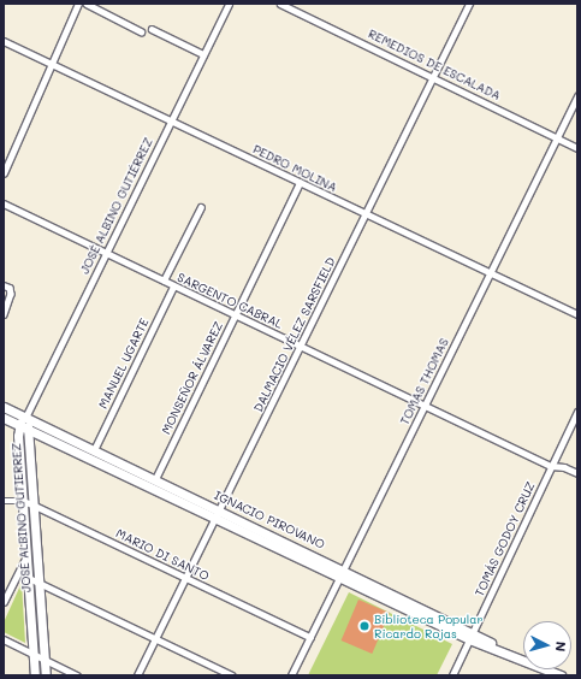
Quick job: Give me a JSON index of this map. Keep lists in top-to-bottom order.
{
  "streets": {
    "street": [
      "REMEDIOS DE ESCALADA",
      "PEDRO MOLINA",
      "JOSÉ ALBINO GUTIÉRREZ",
      "SARGENTO CABRAL",
      "DALMACIO VÉLEZ SARSFIELD",
      "MANUEL UGARTE",
      "MONSEÑOR ÁLVAREZ",
      "TOMAS THOMAS",
      "JOSÉ ALBINO GUTIERREZ",
      "IGNACIO PIROVANO",
      "TOMÁS GODOY CRUZ",
      "MARIO DI SANTO"
    ]
  },
  "crossings": [
    ["REMEDIOS DE ESCALADA", "DALMACIO VÉLEZ SARSFIELD"],
    ["REMEDIOS DE ESCALADA", "TOMAS THOMAS"],
    ["PEDRO MOLINA", "JOSÉ ALBINO GUTIÉRREZ"],
    ["PEDRO MOLINA", "DALMACIO VÉLEZ SARSFIELD"],
    ["PEDRO MOLINA", "MONSEÑOR ÁLVAREZ"],
    ["PEDRO MOLINA", "TOMAS THOMAS"],
    ["JOSÉ ALBINO GUTIÉRREZ", "SARGENTO CABRAL"],
    ["JOSÉ ALBINO GUTIÉRREZ", "JOSÉ ALBINO GUTIERREZ"],
    ["JOSÉ ALBINO GUTIÉRREZ", "IGNACIO PIROVANO"],
    ["SARGENTO CABRAL", "DALMACIO VÉLEZ SARSFIELD"],
    ["SARGENTO CABRAL", "MANUEL UGARTE"],
    ["SARGENTO CABRAL", "MONSEÑOR ÁLVAREZ"],
    ["SARGENTO CABRAL", "TOMAS THOMAS"],
    ["SARGENTO CABRAL", "TOMÁS GODOY CRUZ"],
    ["DALMACIO VÉLEZ SARSFIELD", "IGNACIO PIROVANO"],
    ["DALMACIO VÉLEZ SARSFIELD", "MARIO DI SANTO"],
    ["MANUEL UGARTE", "IGNACIO PIROVANO"],
    ["MONSEÑOR ÁLVAREZ", "IGNACIO PIROVANO"],
    ["TOMAS THOMAS", "IGNACIO PIROVANO"],
    ["TOMAS THOMAS", "MARIO DI SANTO"],
    ["JOSÉ ALBINO GUTIERREZ", "IGNACIO PIROVANO"],
    ["JOSÉ ALBINO GUTIERREZ", "MARIO DI SANTO"],
    ["IGNACIO PIROVANO", "TOMÁS GODOY CRUZ"]
  ],
  "places": ["Biblioteca Popular Ricardo Rojas"],
  "north": "right"
}
